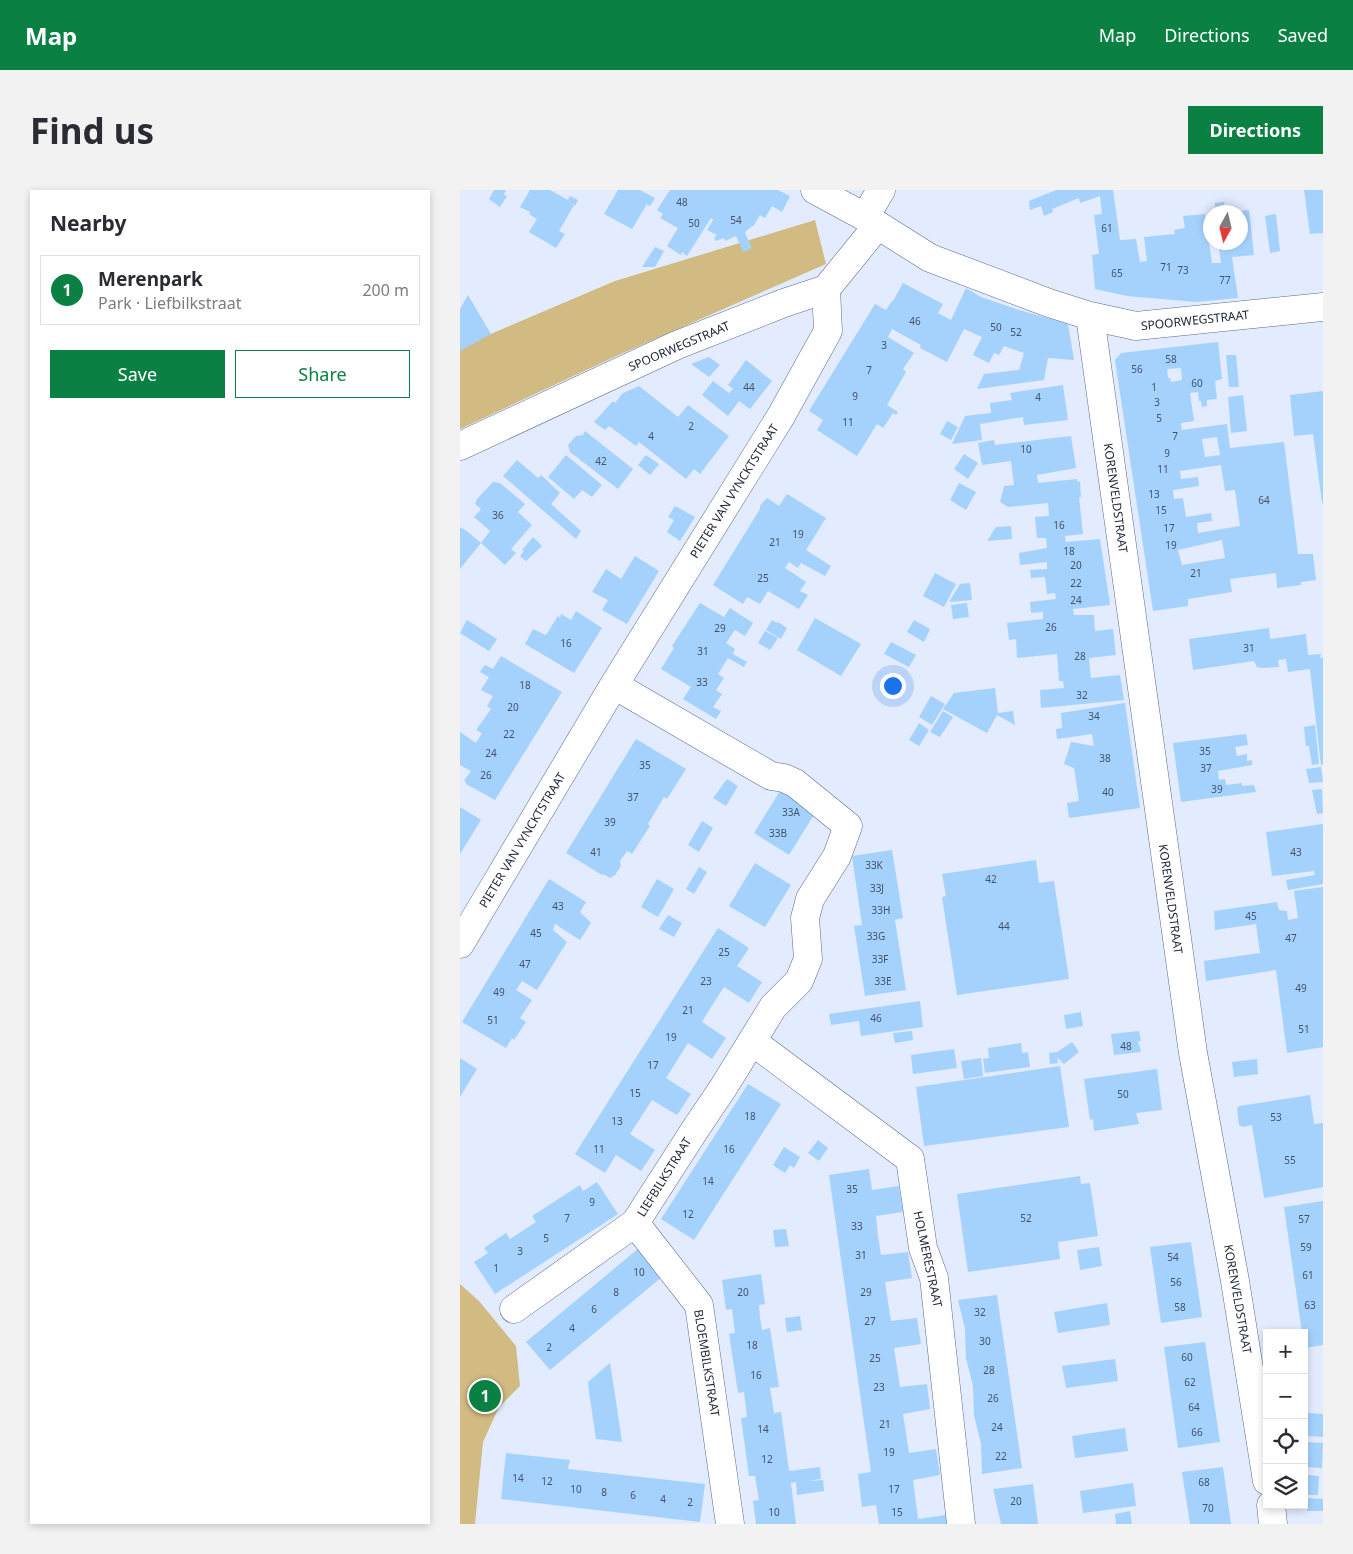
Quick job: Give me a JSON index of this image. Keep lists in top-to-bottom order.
{
  "streets": {
    "street": [
      "SPOORWEGSTRAAT",
      "PIETER VAN VYNCKTSTRAAT",
      "KORENVELDSTRAAT",
      "LIEFBILKSTRAAT",
      "HOLMERESTRAAT",
      "BLOEMBILKSTRAAT"
    ]
  },
  "crossings": [
    ["SPOORWEGSTRAAT", "PIETER VAN VYNCKTSTRAAT"],
    ["SPOORWEGSTRAAT", "KORENVELDSTRAAT"],
    ["PIETER VAN VYNCKTSTRAAT", "LIEFBILKSTRAAT"],
    ["LIEFBILKSTRAAT", "HOLMERESTRAAT"],
    ["LIEFBILKSTRAAT", "BLOEMBILKSTRAAT"]
  ],
  "house_numbers": [
    "48",
    "54",
    "50",
    "61",
    "71",
    "73",
    "65",
    "77",
    "46",
    "50",
    "52",
    "3",
    "58",
    "56",
    "7",
    "60",
    "44",
    "1",
    "9",
    "4",
    "3",
    "5",
    "11",
    "2",
    "4",
    "7",
    "10",
    "9",
    "42",
    "11",
    "13",
    "64",
    "15",
    "36",
    "16",
    "17",
    "19",
    "21",
    "19",
    "18",
    "20",
    "21",
    "25",
    "22",
    "24",
    "26",
    "29",
    "16",
    "31",
    "31",
    "28",
    "33",
    "18",
    "32",
    "20",
    "34",
    "22",
    "35",
    "24",
    "38",
    "35",
    "37",
    "26",
    "39",
    "40",
    "37",
    "33A",
    "39",
    "33B",
    "41",
    "43",
    "33K",
    "42",
    "33J",
    "43",
    "33H",
    "45",
    "44",
    "45",
    "33G",
    "47",
    "25",
    "33F",
    "47",
    "23",
    "33E",
    "49",
    "49",
    "21",
    "46",
    "51",
    "51",
    "19",
    "48",
    "17",
    "15",
    "50",
    "18",
    "53",
    "13",
    "11",
    "16",
    "55",
    "14",
    "35",
    "9",
    "12",
    "7",
    "52",
    "57",
    "33",
    "5",
    "59",
    "3",
    "31",
    "54",
    "1",
    "10",
    "61",
    "56",
    "8",
    "20",
    "29",
    "63",
    "58",
    "6",
    "32",
    "27",
    "4",
    "30",
    "18",
    "2",
    "60",
    "25",
    "28",
    "16",
    "62",
    "23",
    "26",
    "64",
    "21",
    "24",
    "14",
    "66",
    "19",
    "22",
    "12",
    "14",
    "12",
    "68",
    "10",
    "17",
    "8",
    "6",
    "4",
    "20",
    "2",
    "70",
    "10",
    "15"
  ],
  "north": "bottom",
  "page": {
    "header": "Map",
    "nav": ["Map", "Directions", "Saved"],
    "buttons": [
      "Directions",
      ["Save", "Share"]
    ],
    "title": "Find us",
    "heading": "Nearby",
    "list": [
      {
        "mark": "1",
        "name": "Merenpark",
        "note": "Park · Liefbilkstraat",
        "value": "200 m"
      }
    ],
    "map_buttons": ["+", "−"],
    "pins": "1"
  }
}
